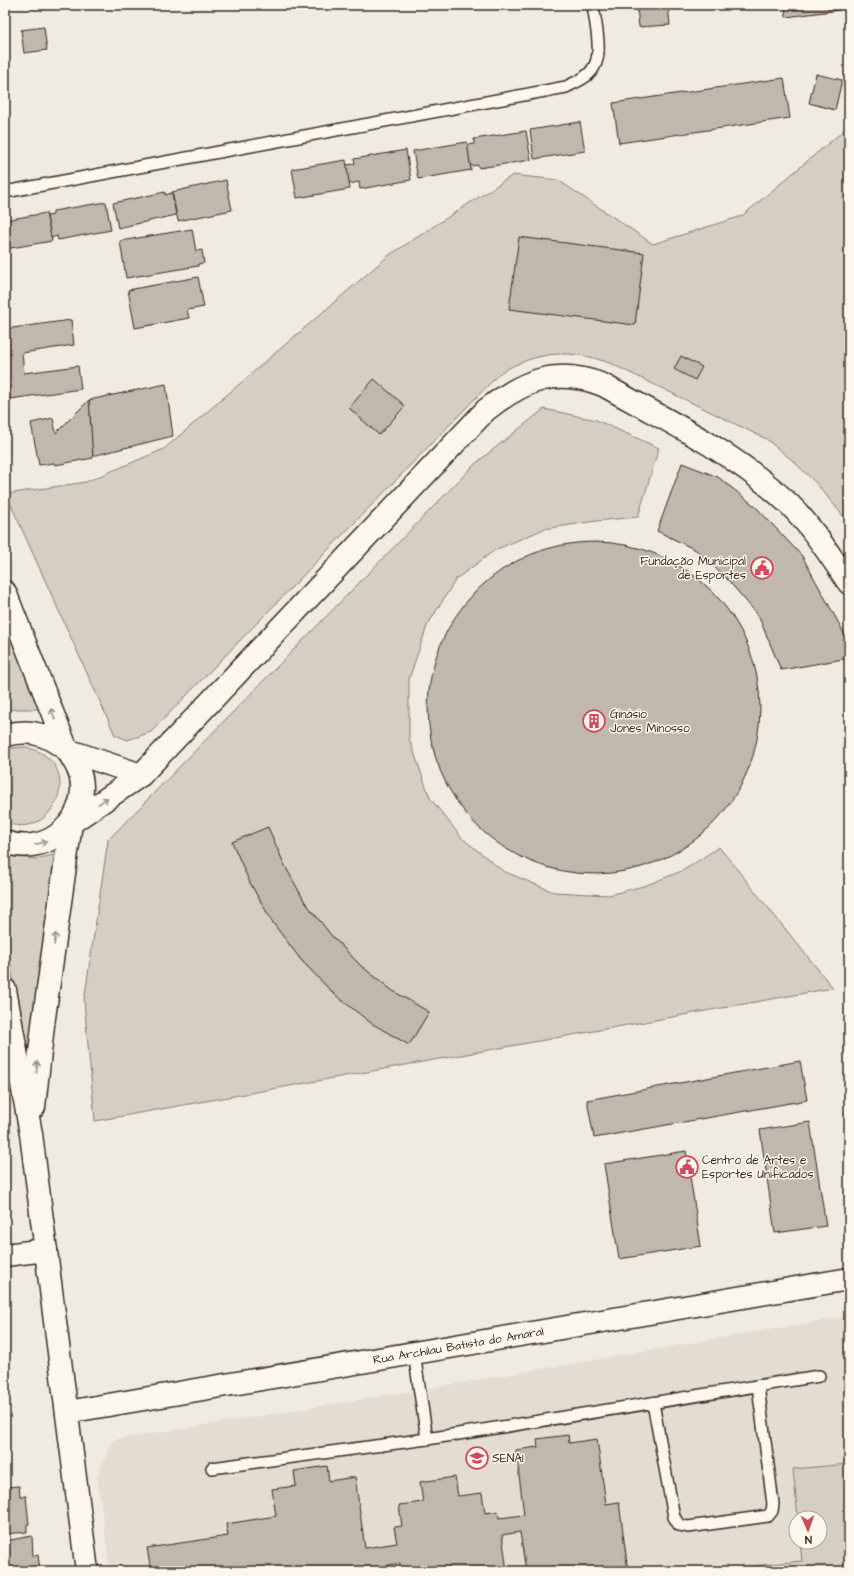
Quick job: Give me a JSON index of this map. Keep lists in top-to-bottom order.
{
  "streets": {
    "street": ["Rua Archilau Batista do Amaral"]
  },
  "places": {
    "public building": ["Fundação Municipal de Esportes", "Centro de Artes e Esportes Unificados"],
    "building": ["Ginásio Jones Minosso"],
    "school or university": ["SENAI"]
  },
  "north": "bottom"
}
